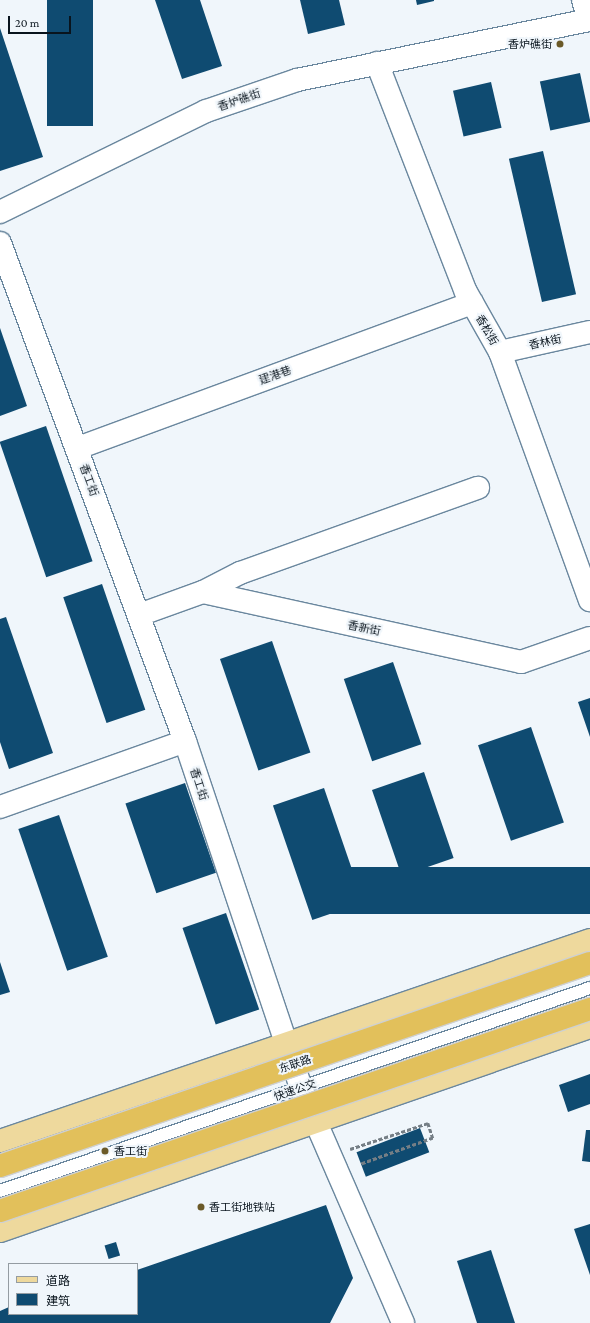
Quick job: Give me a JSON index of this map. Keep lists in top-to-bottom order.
{
  "streets": {
    "highway": ["东联路"],
    "street": [
      "香炉礁街",
      "香松街",
      "香林街",
      "建港巷",
      "香工街",
      "香新街"
    ],
    "lane": ["快速公交"]
  },
  "crossings": [
    ["香炉礁街", "香松街"],
    ["香松街", "香林街"],
    ["香松街", "建港巷"],
    ["建港巷", "香工街"],
    ["香工街", "快速公交"]
  ],
  "places": ["香炉礁街", "香工街", "香工街地铁站"],
  "legend": ["道路", "建筑"],
  "scale_bar": "20 m"
}
